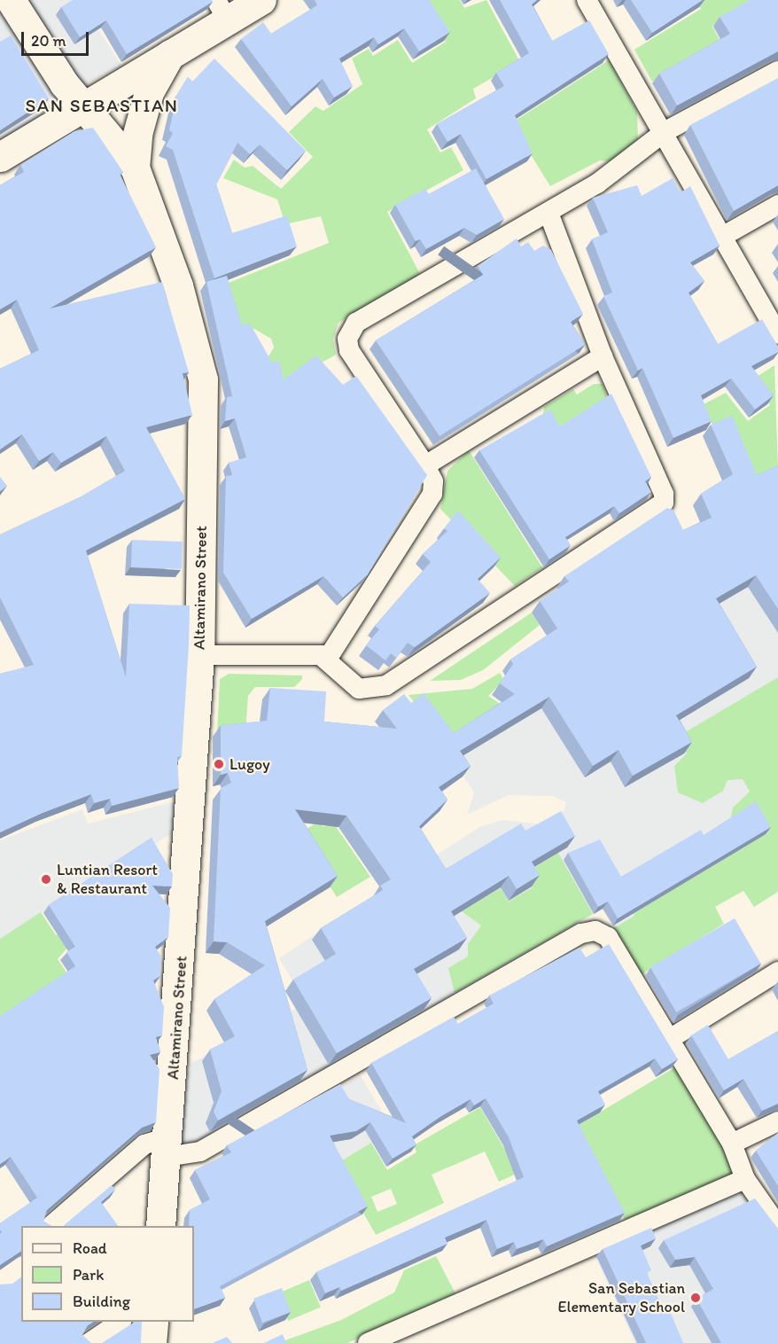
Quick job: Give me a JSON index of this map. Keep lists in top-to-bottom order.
{
  "streets": {
    "main road": ["Altamirano Street"]
  },
  "districts": ["SAN SEBASTIAN"],
  "places": ["Lugoy", "Luntian Resort & Restaurant", "San Sebastian Elementary School"],
  "legend": ["Road", "Park", "Building"],
  "scale_bar": "20 m"
}
